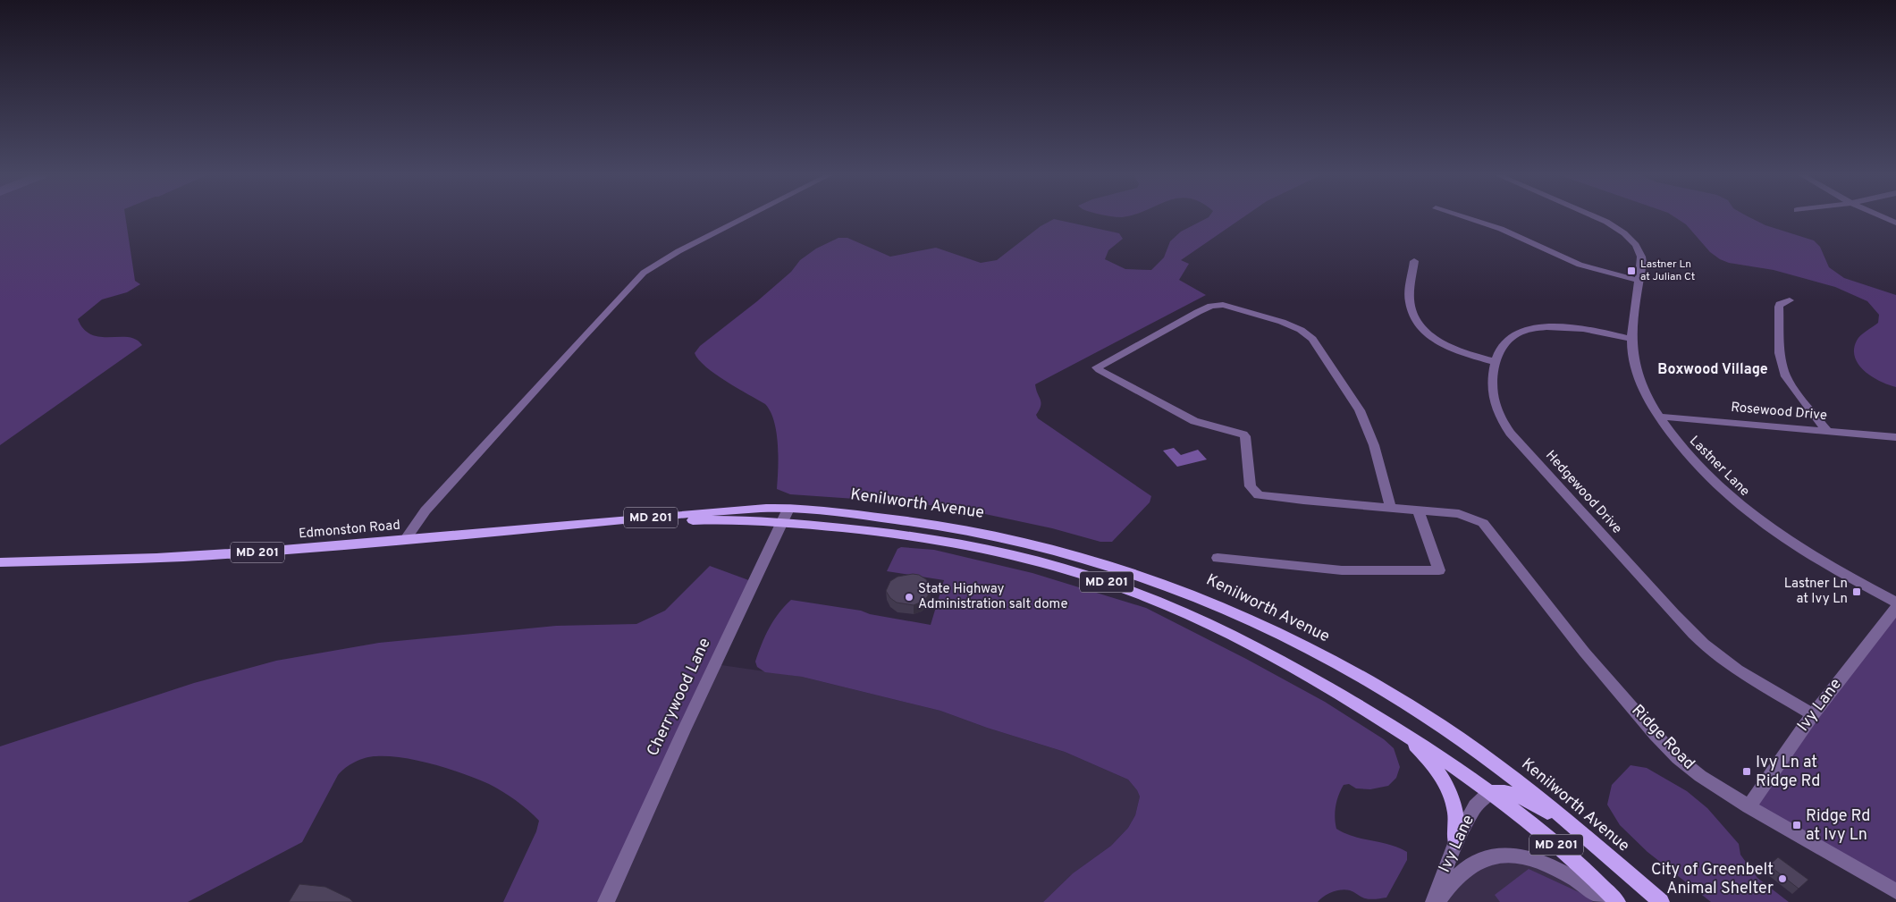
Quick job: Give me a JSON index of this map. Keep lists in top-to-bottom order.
{
  "streets": {
    "main road": ["Kenilworth Avenue", "MD 201", "Edmonston Road"],
    "street": [
      "Rosewood Drive",
      "Lastner Lane",
      "Hedgewood Drive",
      "Cherrywood Lane",
      "Ivy Lane",
      "Ridge Road"
    ]
  },
  "crossings": [
    ["Rosewood Drive", "Lastner Lane"],
    ["Lastner Lane", "Hedgewood Drive"],
    ["Hedgewood Drive", "Ivy Lane"],
    ["Kenilworth Avenue", "MD 201"],
    ["Kenilworth Avenue", "Edmonston Road"],
    ["Kenilworth Avenue", "Cherrywood Lane"],
    ["MD 201", "Edmonston Road"],
    ["MD 201", "Cherrywood Lane"],
    ["MD 201", "Ivy Lane"],
    ["Edmonston Road", "Cherrywood Lane"],
    ["Ivy Lane", "Ridge Road"]
  ],
  "districts": ["Boxwood Village"],
  "places": {
    "transit": [
      "Lastner Ln at Julian Ct",
      "Lastner Ln at Ivy Ln",
      "Ivy Ln at Ridge Rd",
      "Ridge Rd at Ivy Ln"
    ],
    "other": ["State Highway Administration salt dome", "City of Greenbelt Animal Shelter"]
  }
}
